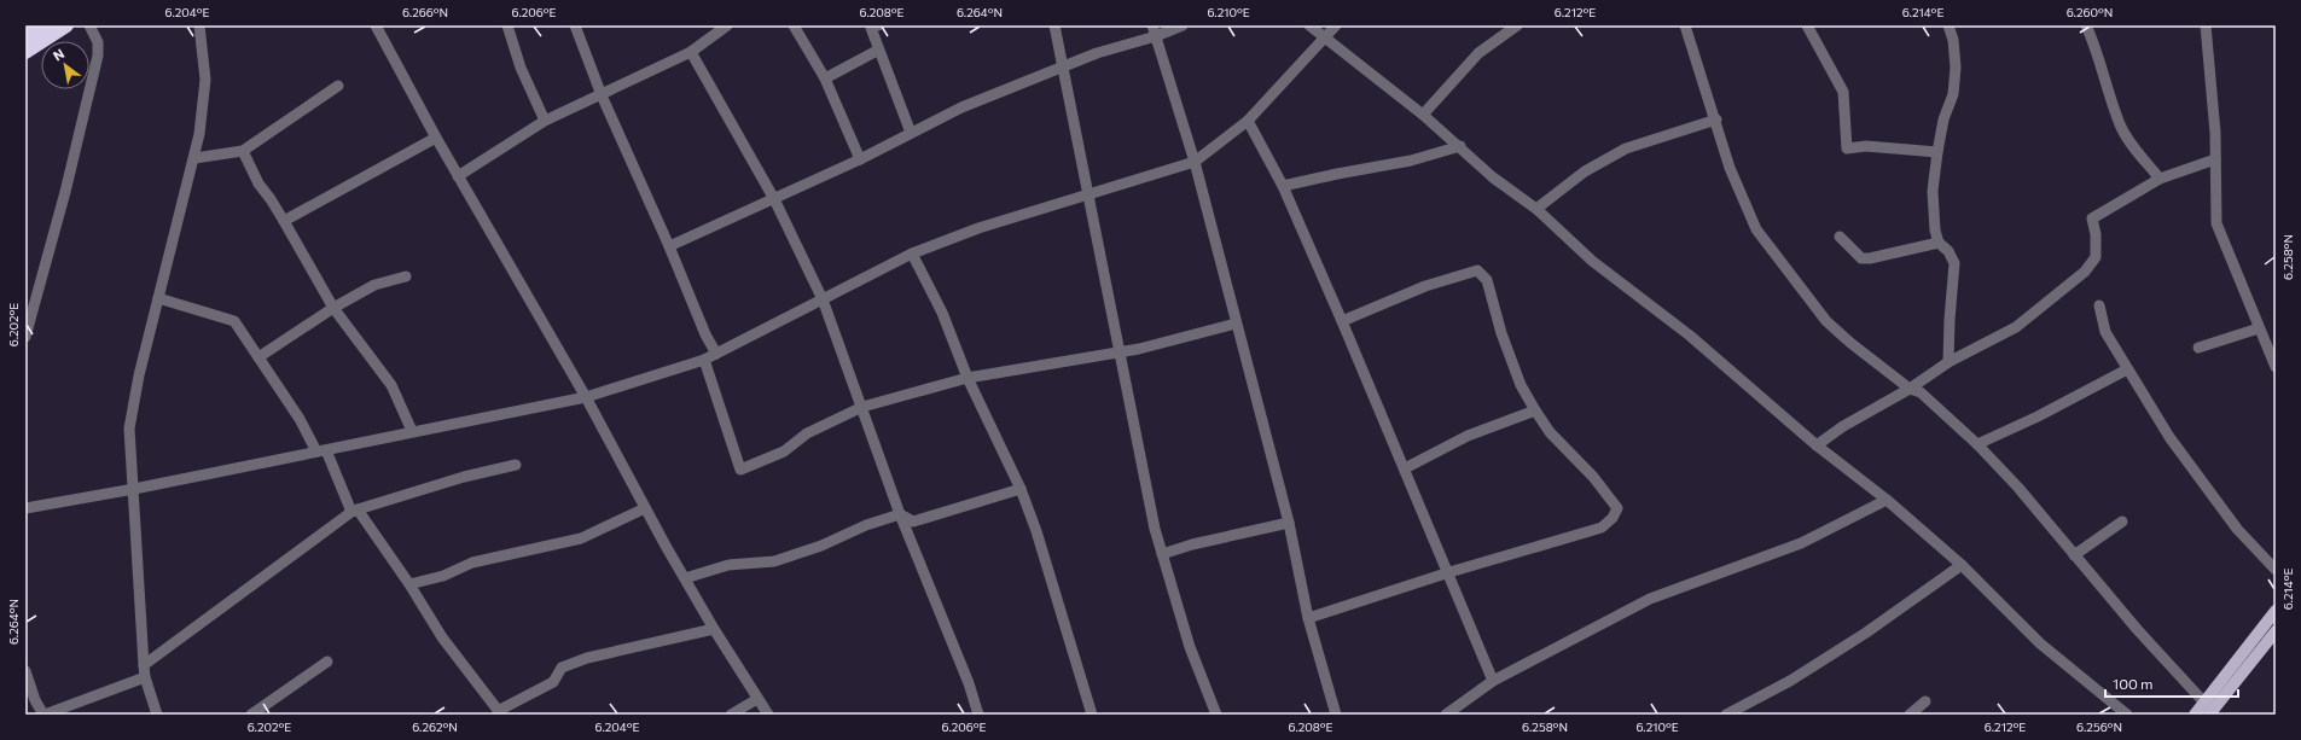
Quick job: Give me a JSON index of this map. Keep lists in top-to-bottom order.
{
  "scale_bar": "100 m",
  "north": "top left",
  "coordinates": [
    "6.204°E",
    "6.266°N",
    "6.206°E",
    "6.208°E",
    "6.264°N",
    "6.210°E",
    "6.212°E",
    "6.214°E",
    "6.260°N",
    "6.258°N",
    "6.202°E",
    "6.262°N",
    "6.256°N"
  ]
}
